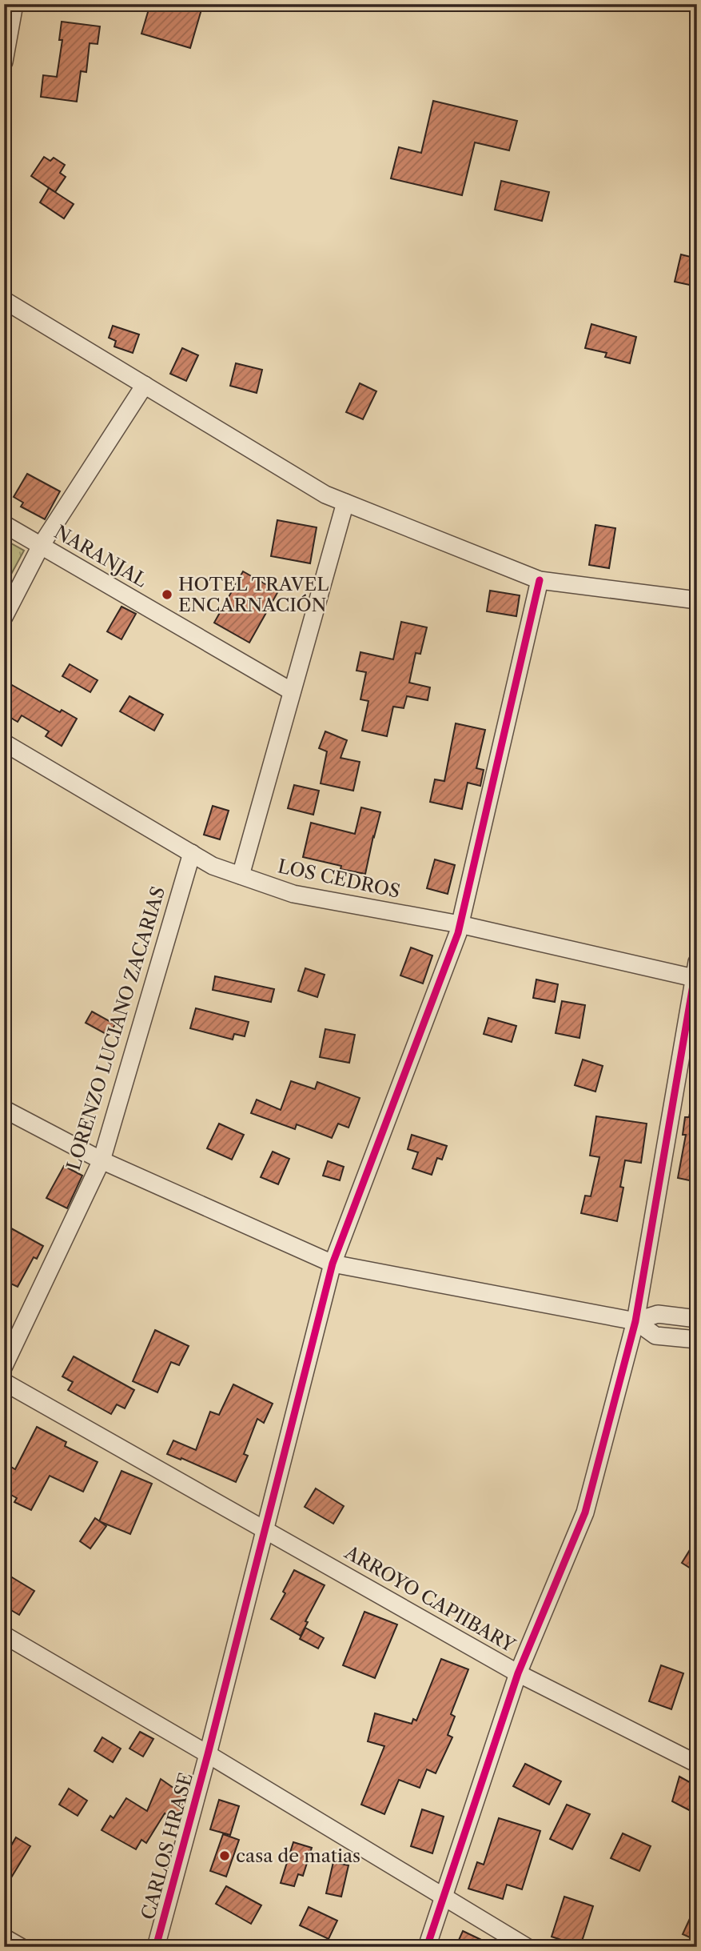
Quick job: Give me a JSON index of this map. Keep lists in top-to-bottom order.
{
  "streets": {
    "street": [
      "NARANJAL",
      "LOS CEDROS",
      "LORENZO LUCIANO ZACARIAS",
      "ARROYO CAPIIBARY",
      "CARLOS HRASE"
    ]
  },
  "crossings": [
    ["LOS CEDROS", "LORENZO LUCIANO ZACARIAS"],
    ["LOS CEDROS", "CARLOS HRASE"],
    ["ARROYO CAPIIBARY", "CARLOS HRASE"]
  ],
  "places": ["HOTEL TRAVEL ENCARNACIÓN", "casa de matias"]
}
